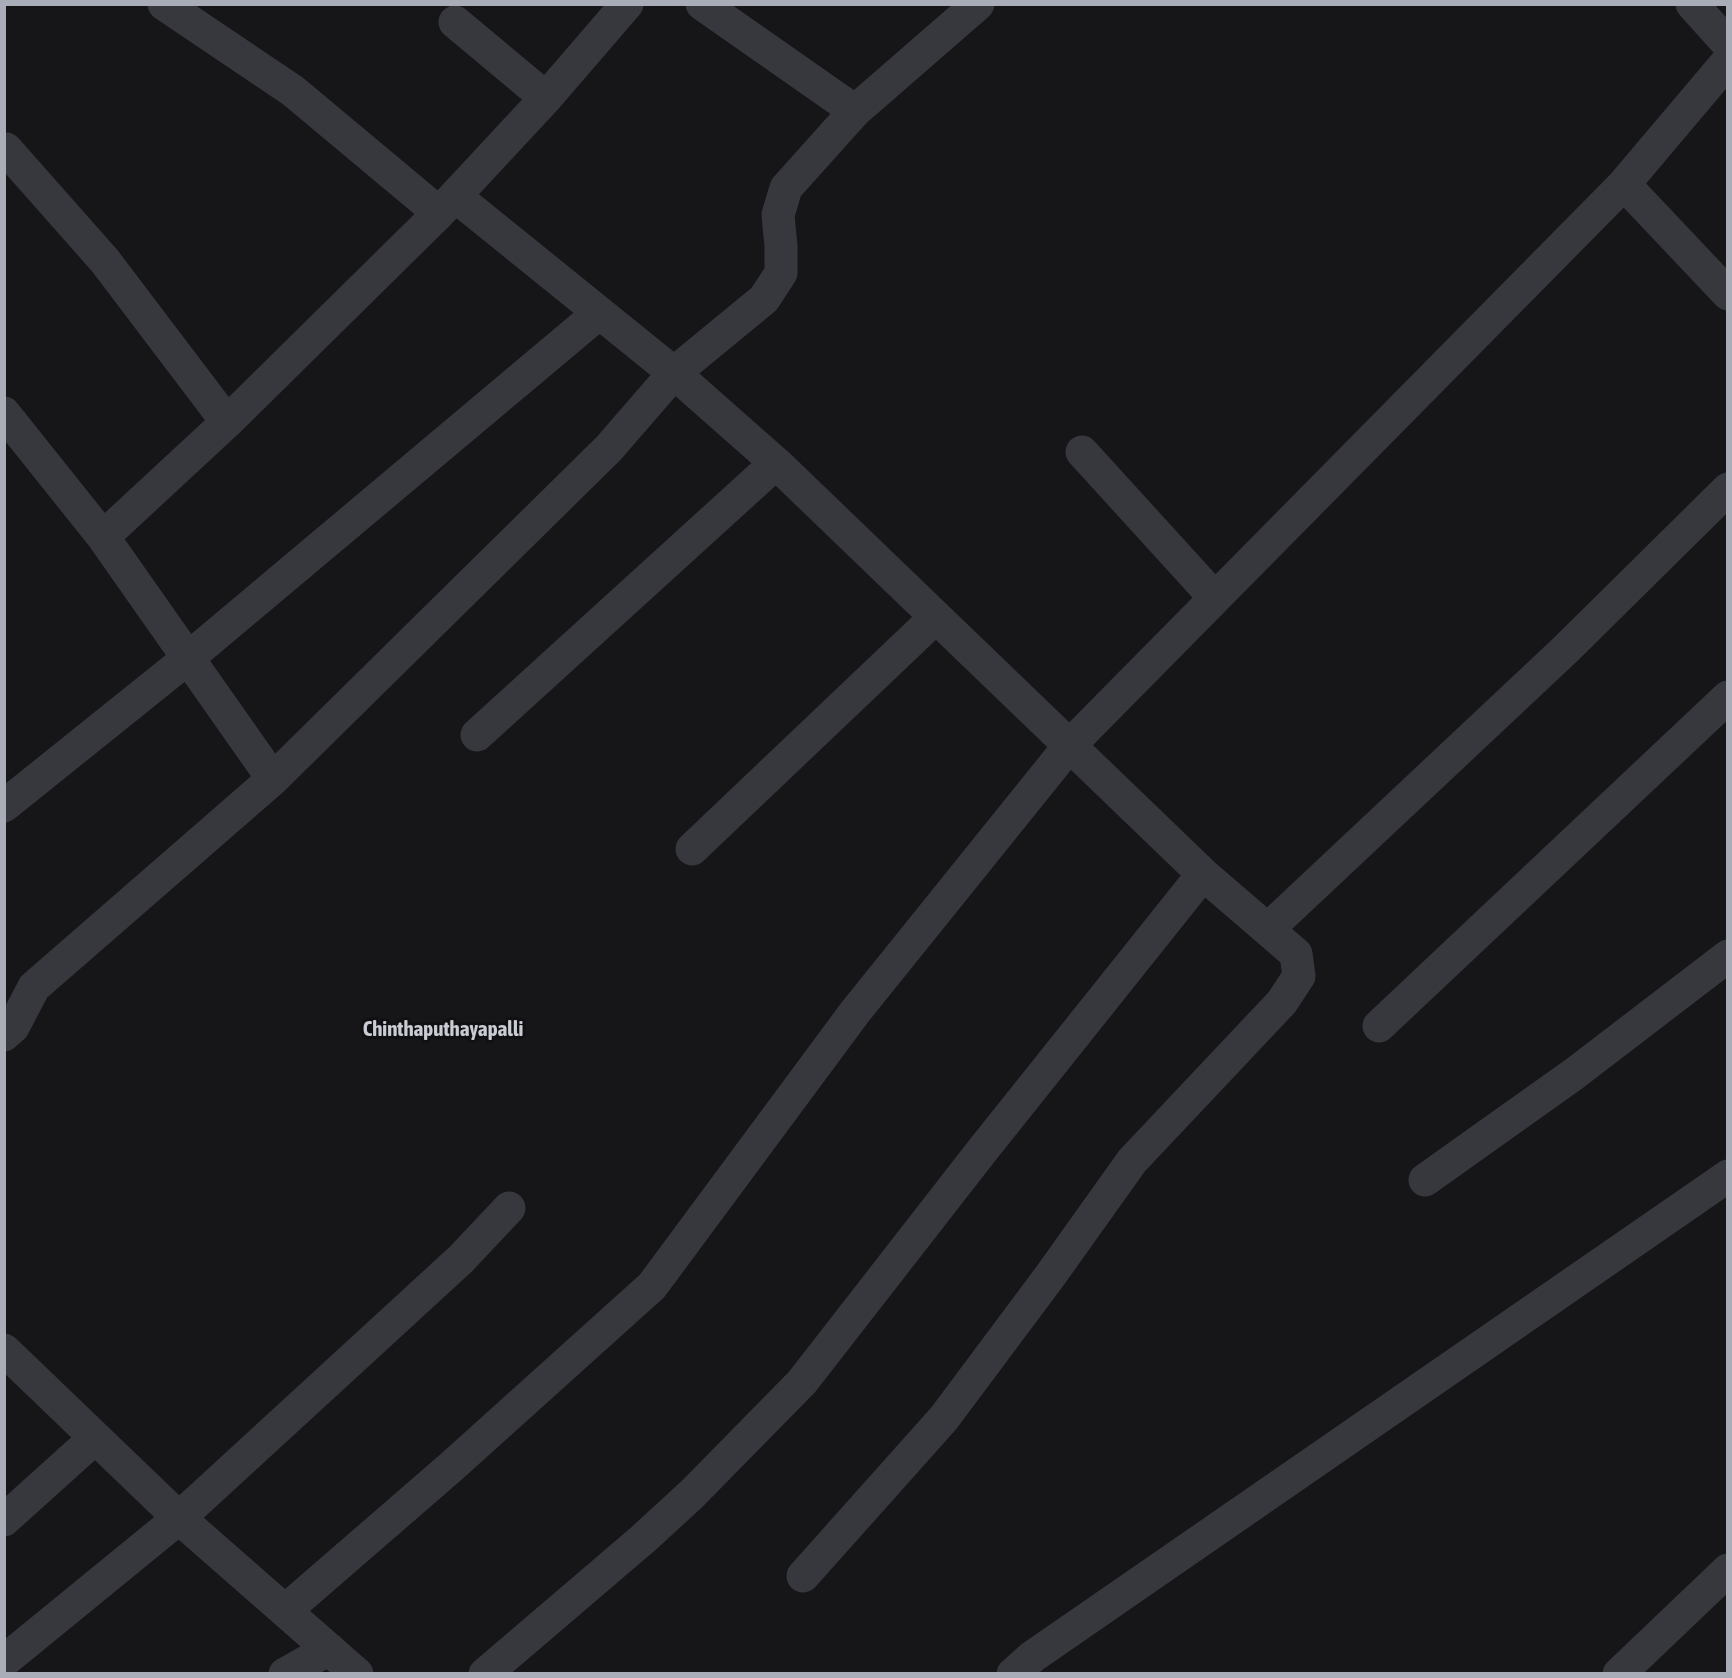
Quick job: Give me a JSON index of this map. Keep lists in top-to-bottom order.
{
  "districts": ["Chinthaputhayapalli"]
}
